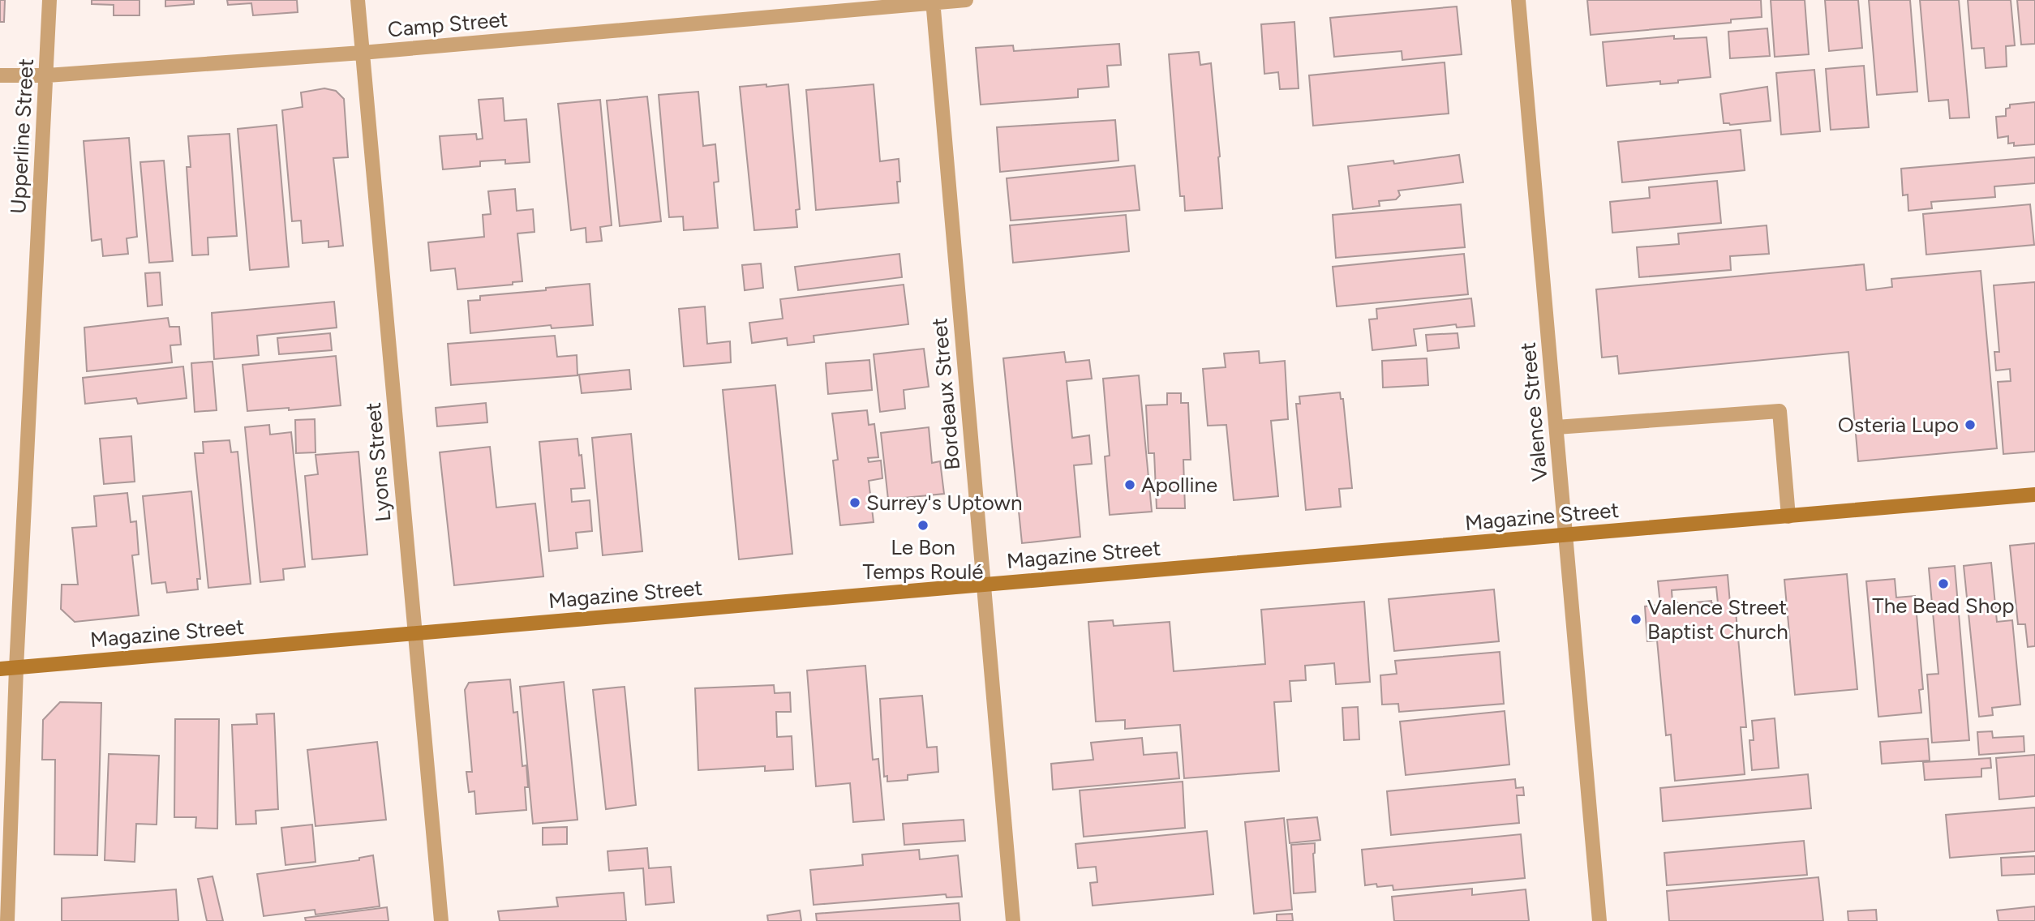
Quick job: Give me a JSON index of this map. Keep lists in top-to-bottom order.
{
  "streets": {
    "street": [
      "Camp Street",
      "Upperline Street",
      "Bordeaux Street",
      "Valence Street",
      "Lyons Street",
      "Magazine Street"
    ]
  },
  "crossings": [
    ["Camp Street", "Upperline Street"],
    ["Camp Street", "Bordeaux Street"],
    ["Camp Street", "Lyons Street"],
    ["Upperline Street", "Magazine Street"],
    ["Bordeaux Street", "Magazine Street"],
    ["Valence Street", "Magazine Street"],
    ["Lyons Street", "Magazine Street"]
  ],
  "places": [
    "Osteria Lupo",
    "Apolline",
    "Surrey's Uptown",
    "Le Bon Temps Roulé",
    "The Bead Shop",
    "Valence Street Baptist Church"
  ]
}
